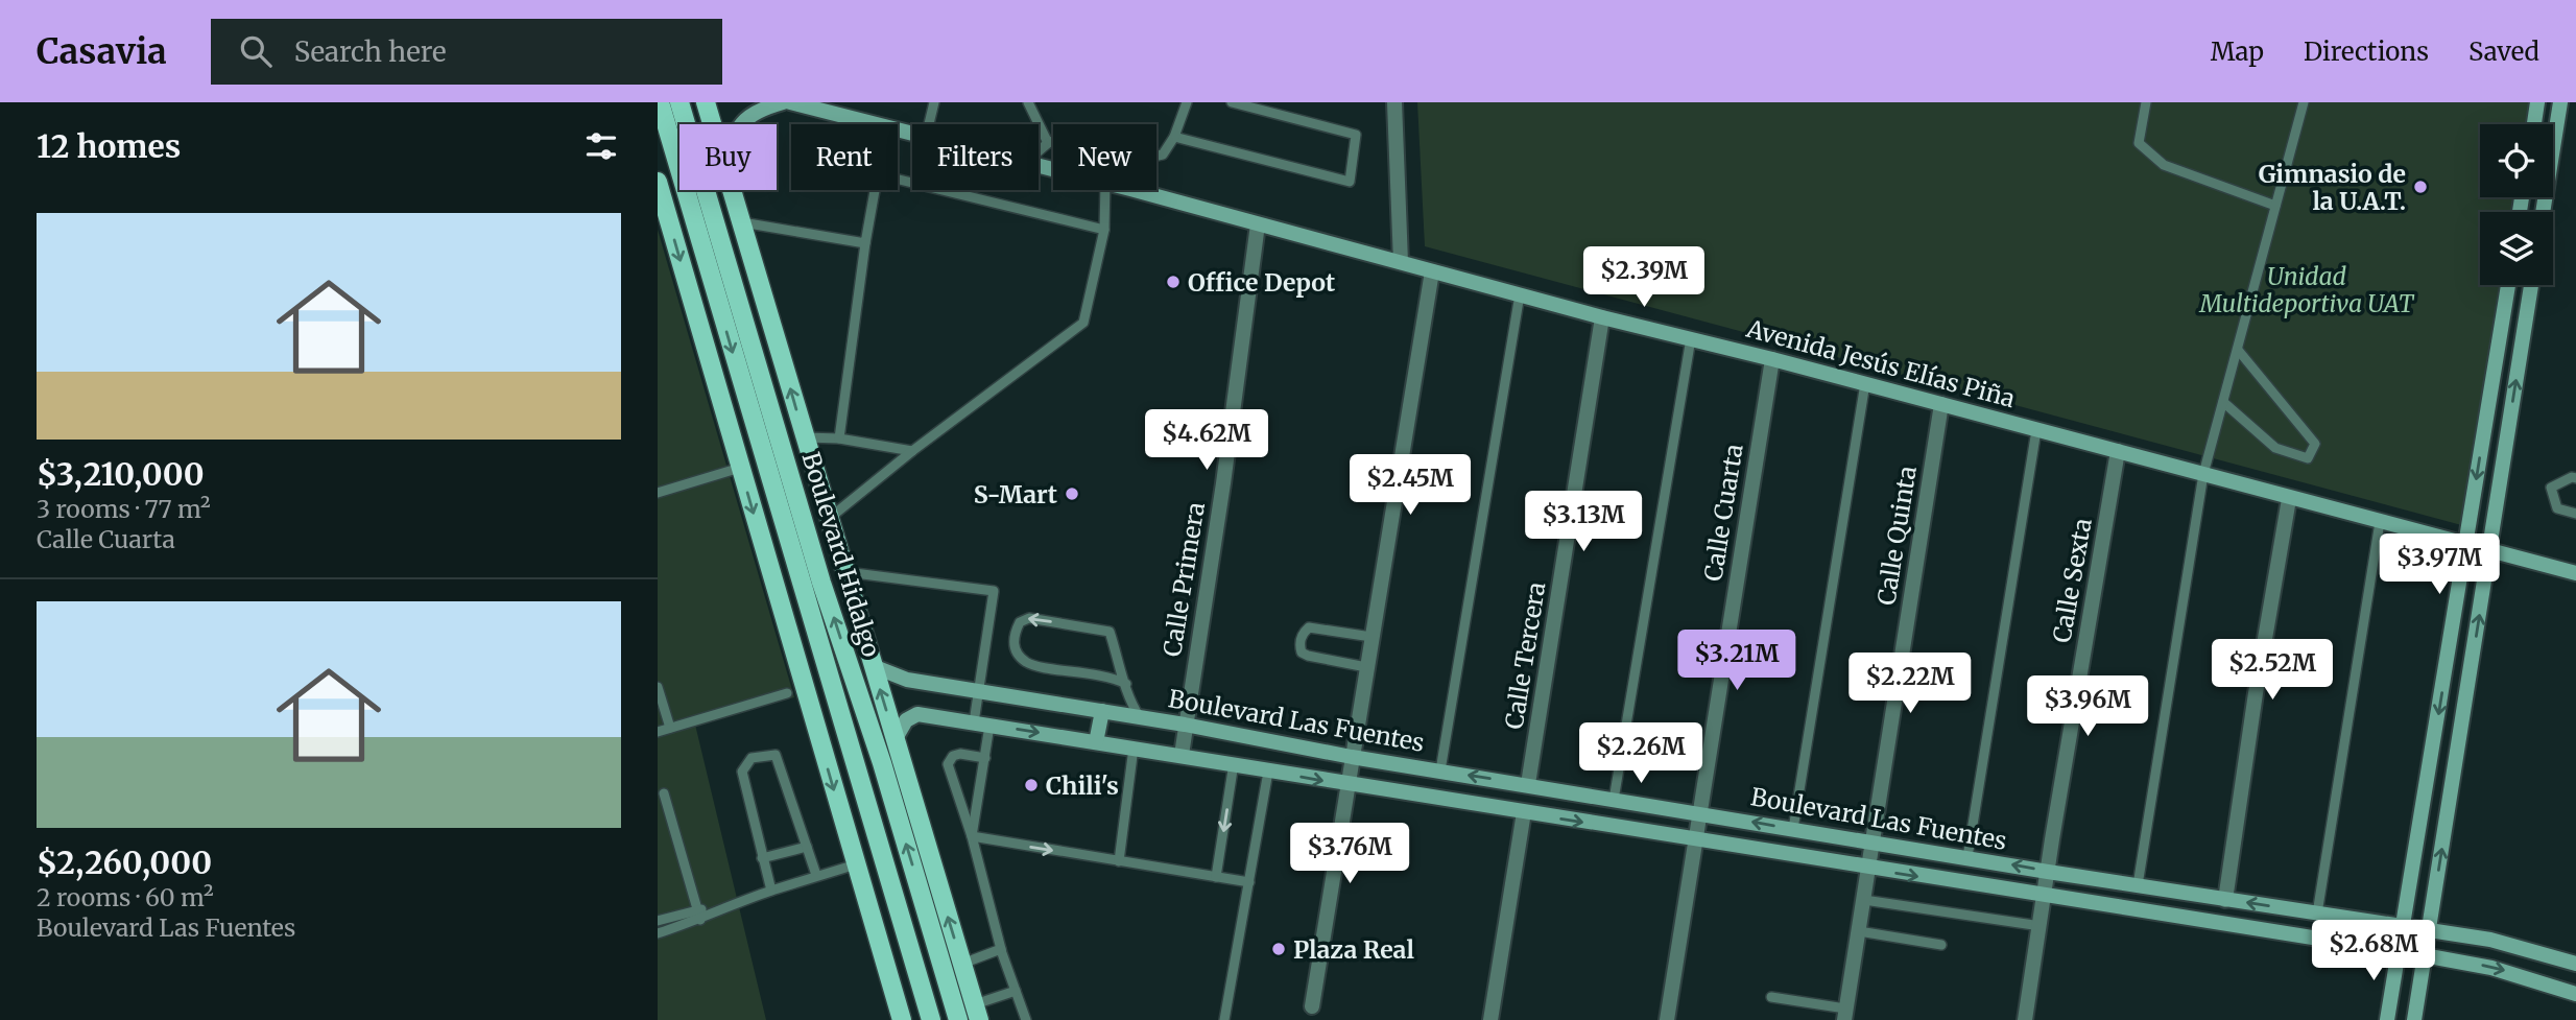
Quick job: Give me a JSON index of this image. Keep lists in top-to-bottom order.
{
  "streets": {
    "main road": ["Boulevard Hidalgo"],
    "street": [
      "Avenida Jesús Elías Piña",
      "Calle Cuarta",
      "Calle Quinta",
      "Calle Primera",
      "Calle Sexta",
      "Calle Tercera",
      "Boulevard Las Fuentes"
    ]
  },
  "crossings": [
    ["Avenida Jesús Elías Piña", "Calle Cuarta"],
    ["Avenida Jesús Elías Piña", "Calle Quinta"],
    ["Avenida Jesús Elías Piña", "Calle Primera"],
    ["Avenida Jesús Elías Piña", "Calle Sexta"],
    ["Avenida Jesús Elías Piña", "Calle Tercera"],
    ["Calle Cuarta", "Boulevard Las Fuentes"],
    ["Calle Quinta", "Boulevard Las Fuentes"],
    ["Boulevard Hidalgo", "Boulevard Las Fuentes"],
    ["Calle Primera", "Boulevard Las Fuentes"],
    ["Calle Sexta", "Boulevard Las Fuentes"],
    ["Calle Tercera", "Boulevard Las Fuentes"]
  ],
  "parks": ["Unidad Multideportiva UAT"],
  "places": [
    "Gimnasio de la U.A.T.",
    "Office Depot",
    "S-Mart",
    "Chili's",
    "Plaza Real"
  ],
  "page": {
    "header": "Casavia",
    "search": "Search here",
    "nav": ["Map", "Directions", "Saved"],
    "heading": "12 homes",
    "chip": [
      "Buy",
      "Rent",
      "Filters",
      "New"
    ],
    "list": [
      {
        "name": "$3,210,000",
        "note": "3 rooms · 77 m² · Calle Cuarta"
      },
      {
        "name": "$2,260,000",
        "note": "2 rooms · 60 m² · Boulevard Las Fuentes"
      }
    ],
    "price": [
      "$2.39M",
      "$4.62M",
      "$2.45M",
      "$3.13M",
      "$3.97M",
      "$3.21M",
      "$2.52M",
      "$2.22M",
      "$3.96M",
      "$2.26M",
      "$3.76M",
      "$2.68M"
    ]
  }
}
